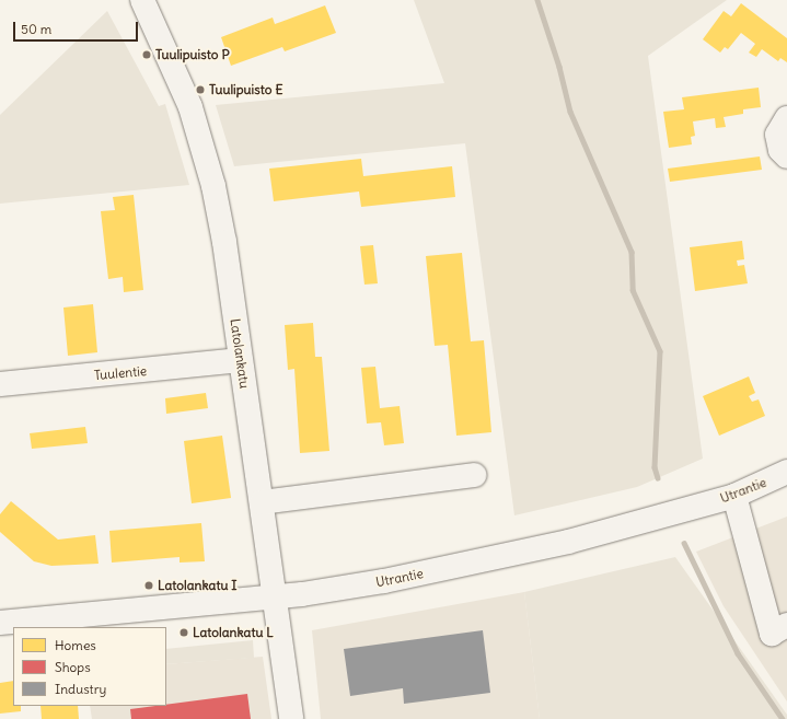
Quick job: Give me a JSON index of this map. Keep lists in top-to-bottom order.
{
  "streets": {
    "street": ["Latolankatu", "Tuulentie", "Utrantie"]
  },
  "crossings": [
    ["Latolankatu", "Tuulentie"],
    ["Latolankatu", "Utrantie"]
  ],
  "places": [
    "Tuulipuisto P",
    "Tuulipuisto E",
    "Latolankatu I",
    "Latolankatu L"
  ],
  "legend": ["Homes", "Shops", "Industry"],
  "scale_bar": "50 m"
}
